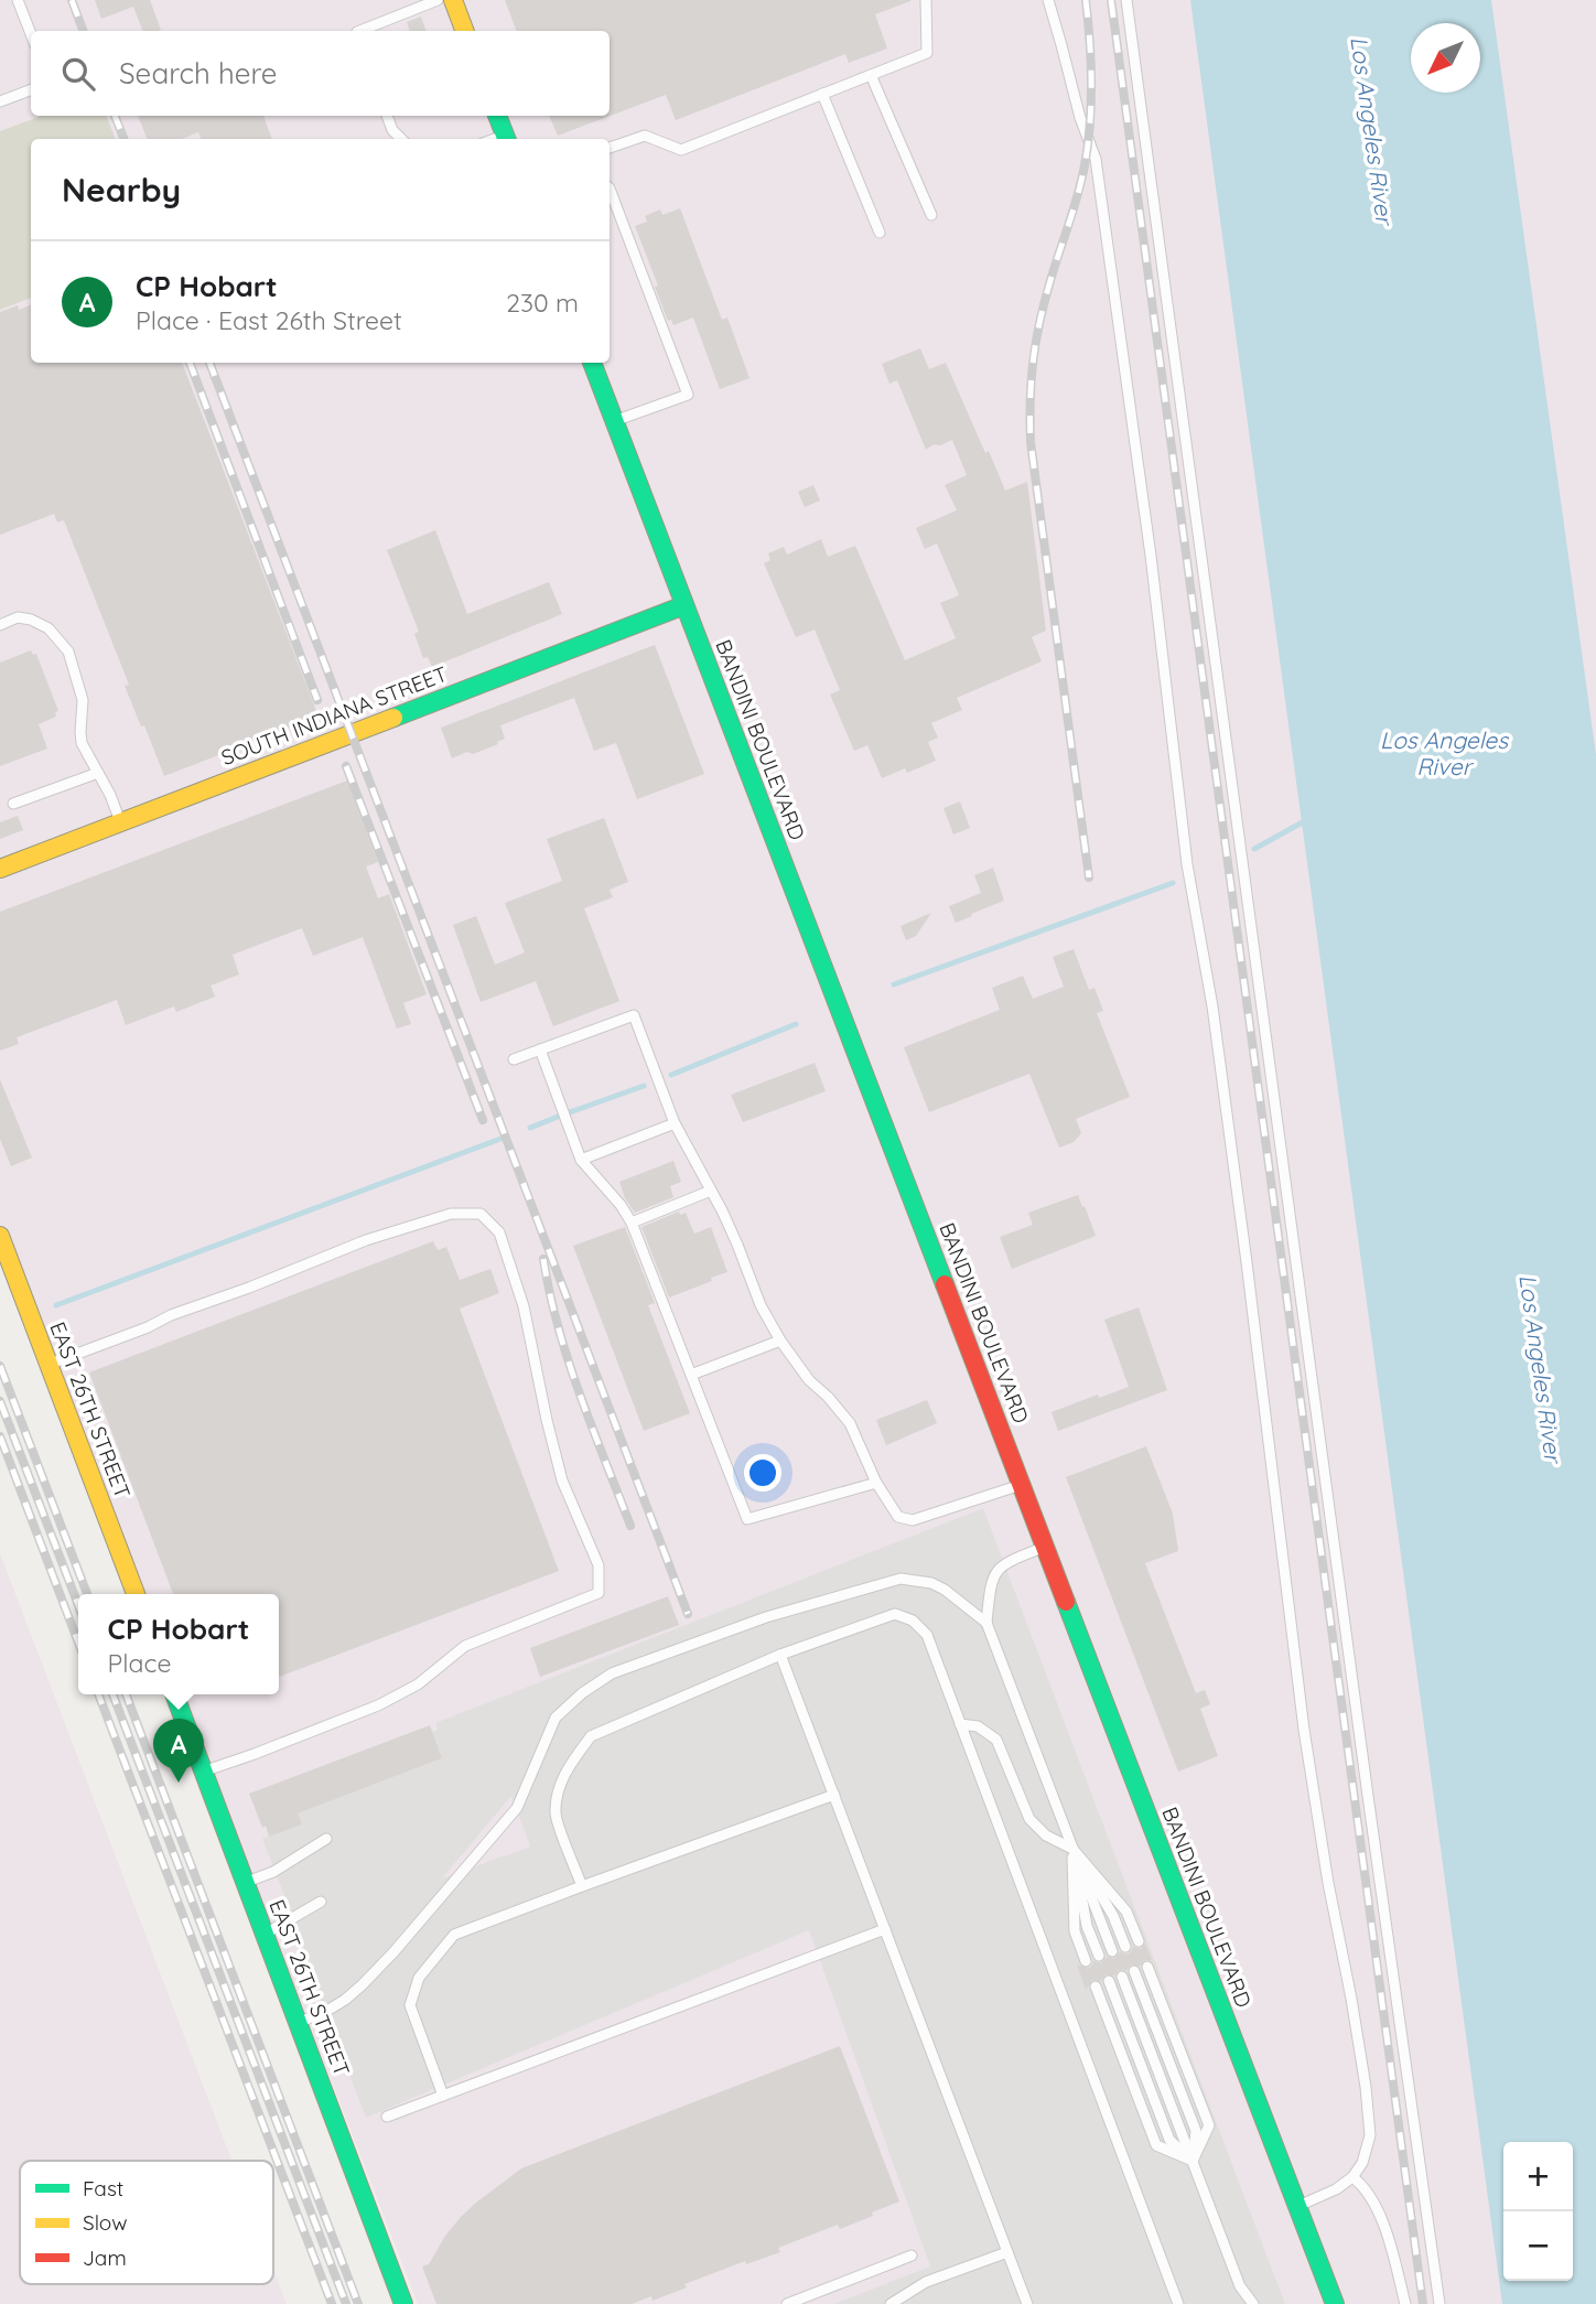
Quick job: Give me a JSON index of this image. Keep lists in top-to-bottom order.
{
  "streets": {
    "main road": ["SOUTH INDIANA STREET", "BANDINI BOULEVARD", "EAST 26TH STREET"]
  },
  "crossings": [
    ["SOUTH INDIANA STREET", "BANDINI BOULEVARD"]
  ],
  "water": ["Los Angeles River"],
  "legend": ["Fast", "Slow", "Jam"],
  "north": "bottom left",
  "page": {
    "search": "Search here",
    "heading": "Nearby",
    "list": [
      {
        "mark": "A",
        "name": "CP Hobart",
        "note": "Place · East 26th Street",
        "value": "230 m"
      }
    ],
    "popup": ["CP Hobart", "Place"],
    "pins": "A",
    "map_buttons": ["+", "−"]
  }
}
